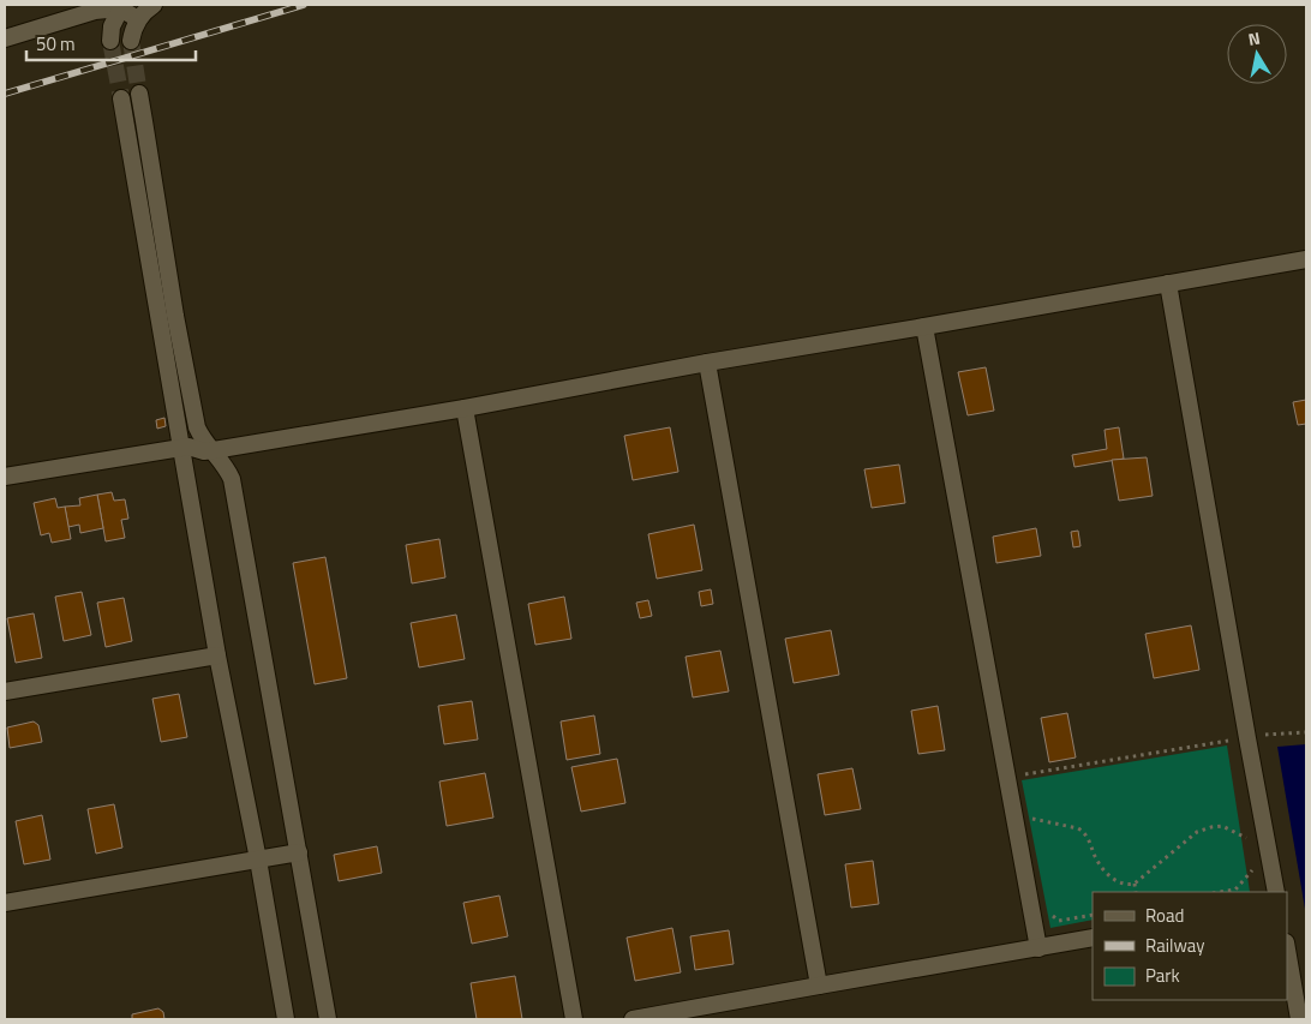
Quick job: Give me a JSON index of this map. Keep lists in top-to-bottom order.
{
  "legend": ["Road", "Railway", "Park"],
  "scale_bar": "50 m",
  "north": "top"
}
